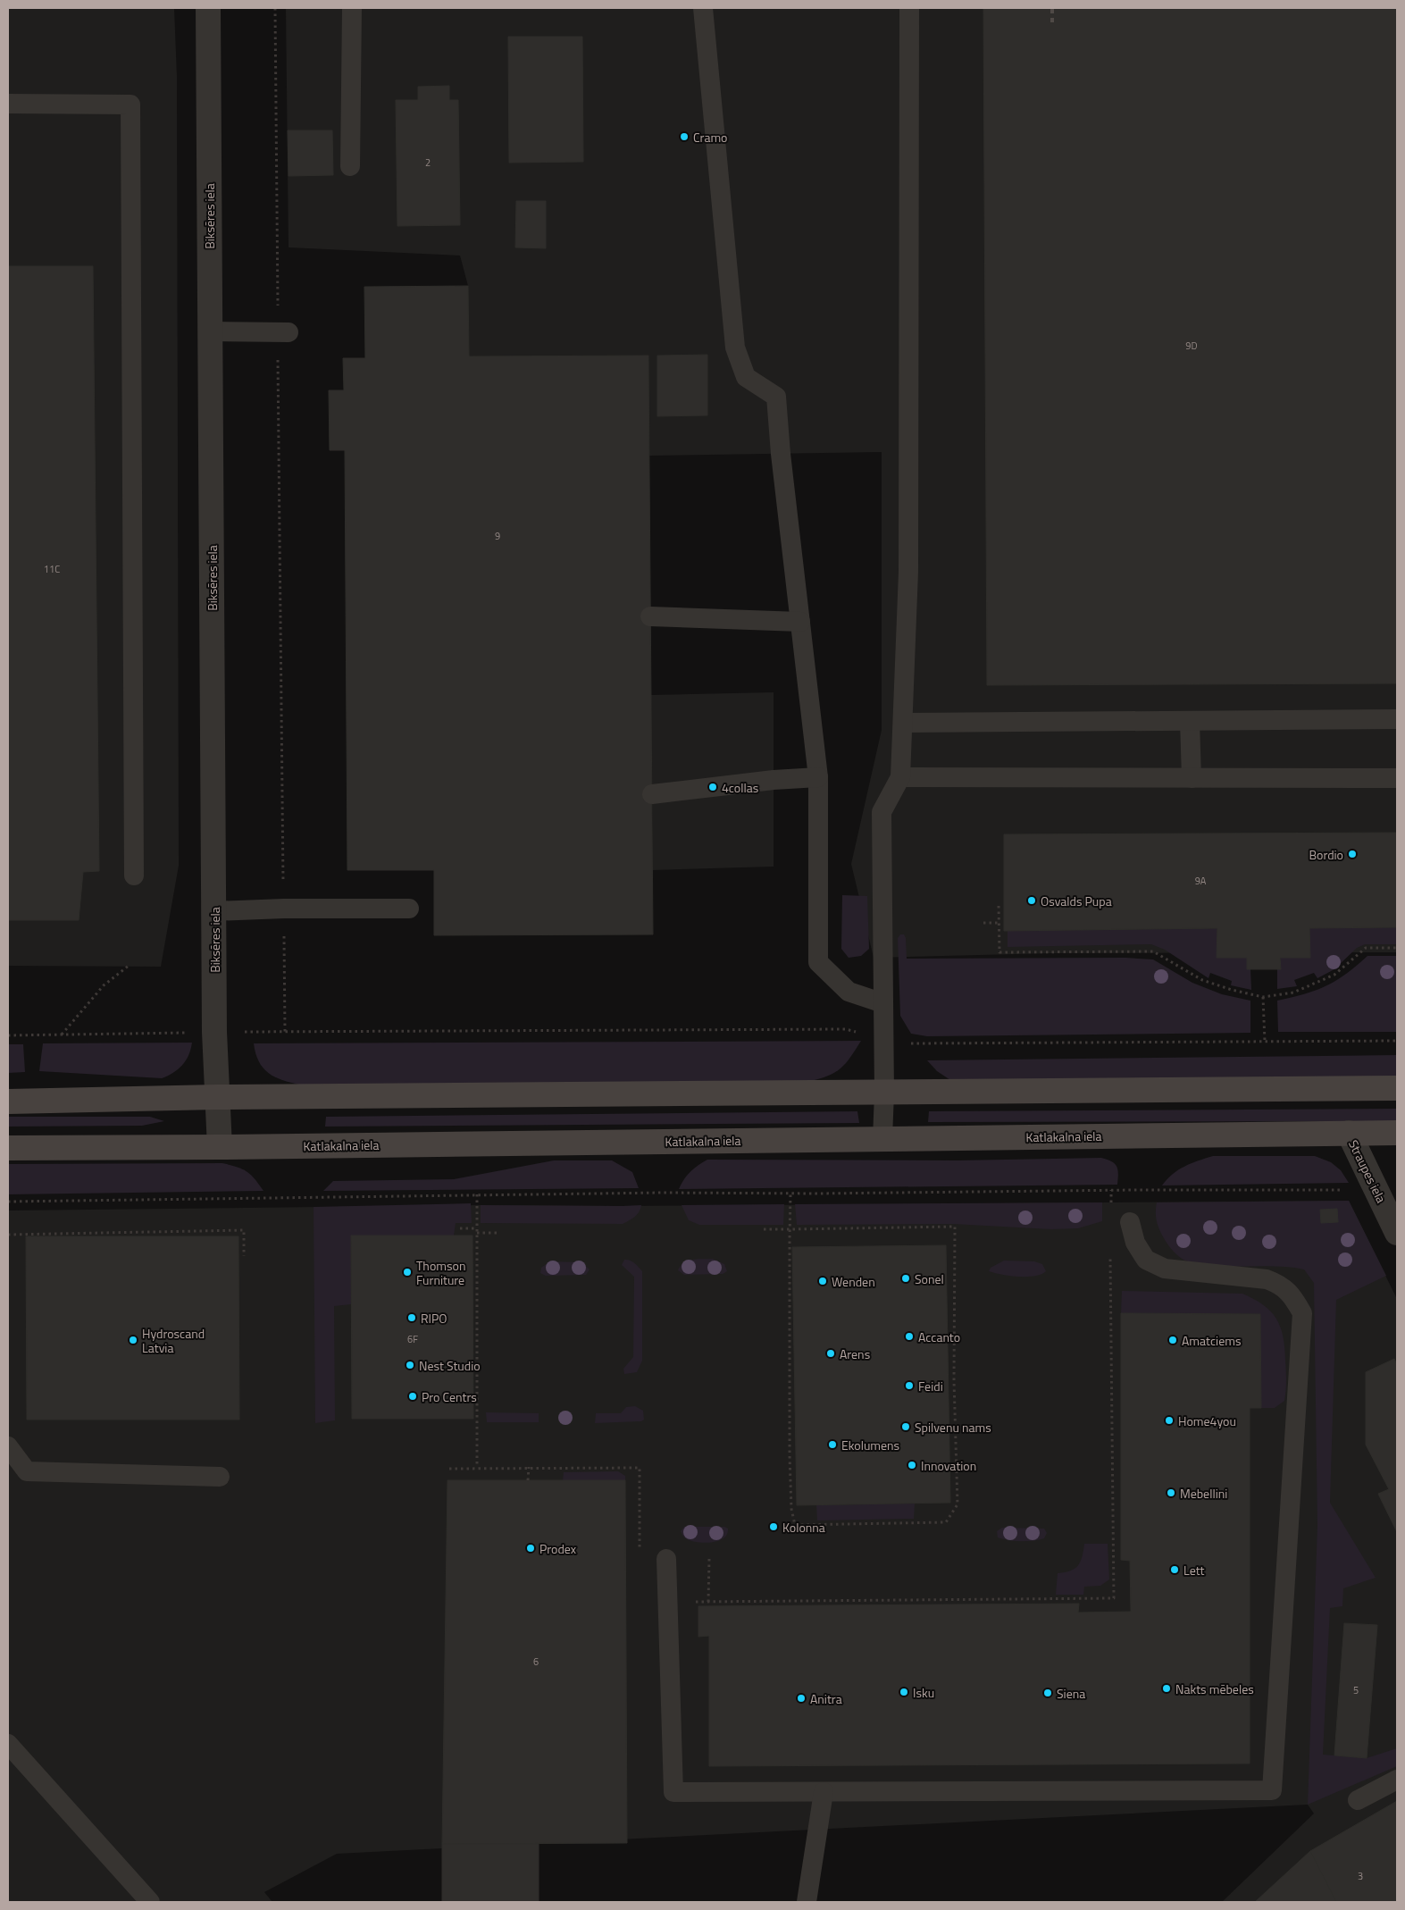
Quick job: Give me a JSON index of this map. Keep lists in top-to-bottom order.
{
  "streets": {
    "street": ["Biksēres iela", "Katlakalna iela", "Straupes iela"]
  },
  "crossings": [
    ["Biksēres iela", "Katlakalna iela"],
    ["Katlakalna iela", "Straupes iela"]
  ],
  "places": [
    "Cramo",
    "4collas",
    "Bordio",
    "Osvalds Pupa",
    "Thomson Furniture",
    "Sonel",
    "Wenden",
    "RIPO",
    "Accanto",
    "Hydroscand Latvia",
    "Amatciems",
    "Arens",
    "Nest Studio",
    "Feidi",
    "Pro Centrs",
    "Home4you",
    "Spilvenu nams",
    "Ekolumens",
    "Innovation",
    "Mebellini",
    "Kolonna",
    "Prodex",
    "Lett",
    "Nakts mēbeles",
    "Isku",
    "Siena",
    "Anitra"
  ],
  "house_numbers": [
    "2",
    "9D",
    "9",
    "11C",
    "9A",
    "6F",
    "6",
    "5",
    "3"
  ]
}
